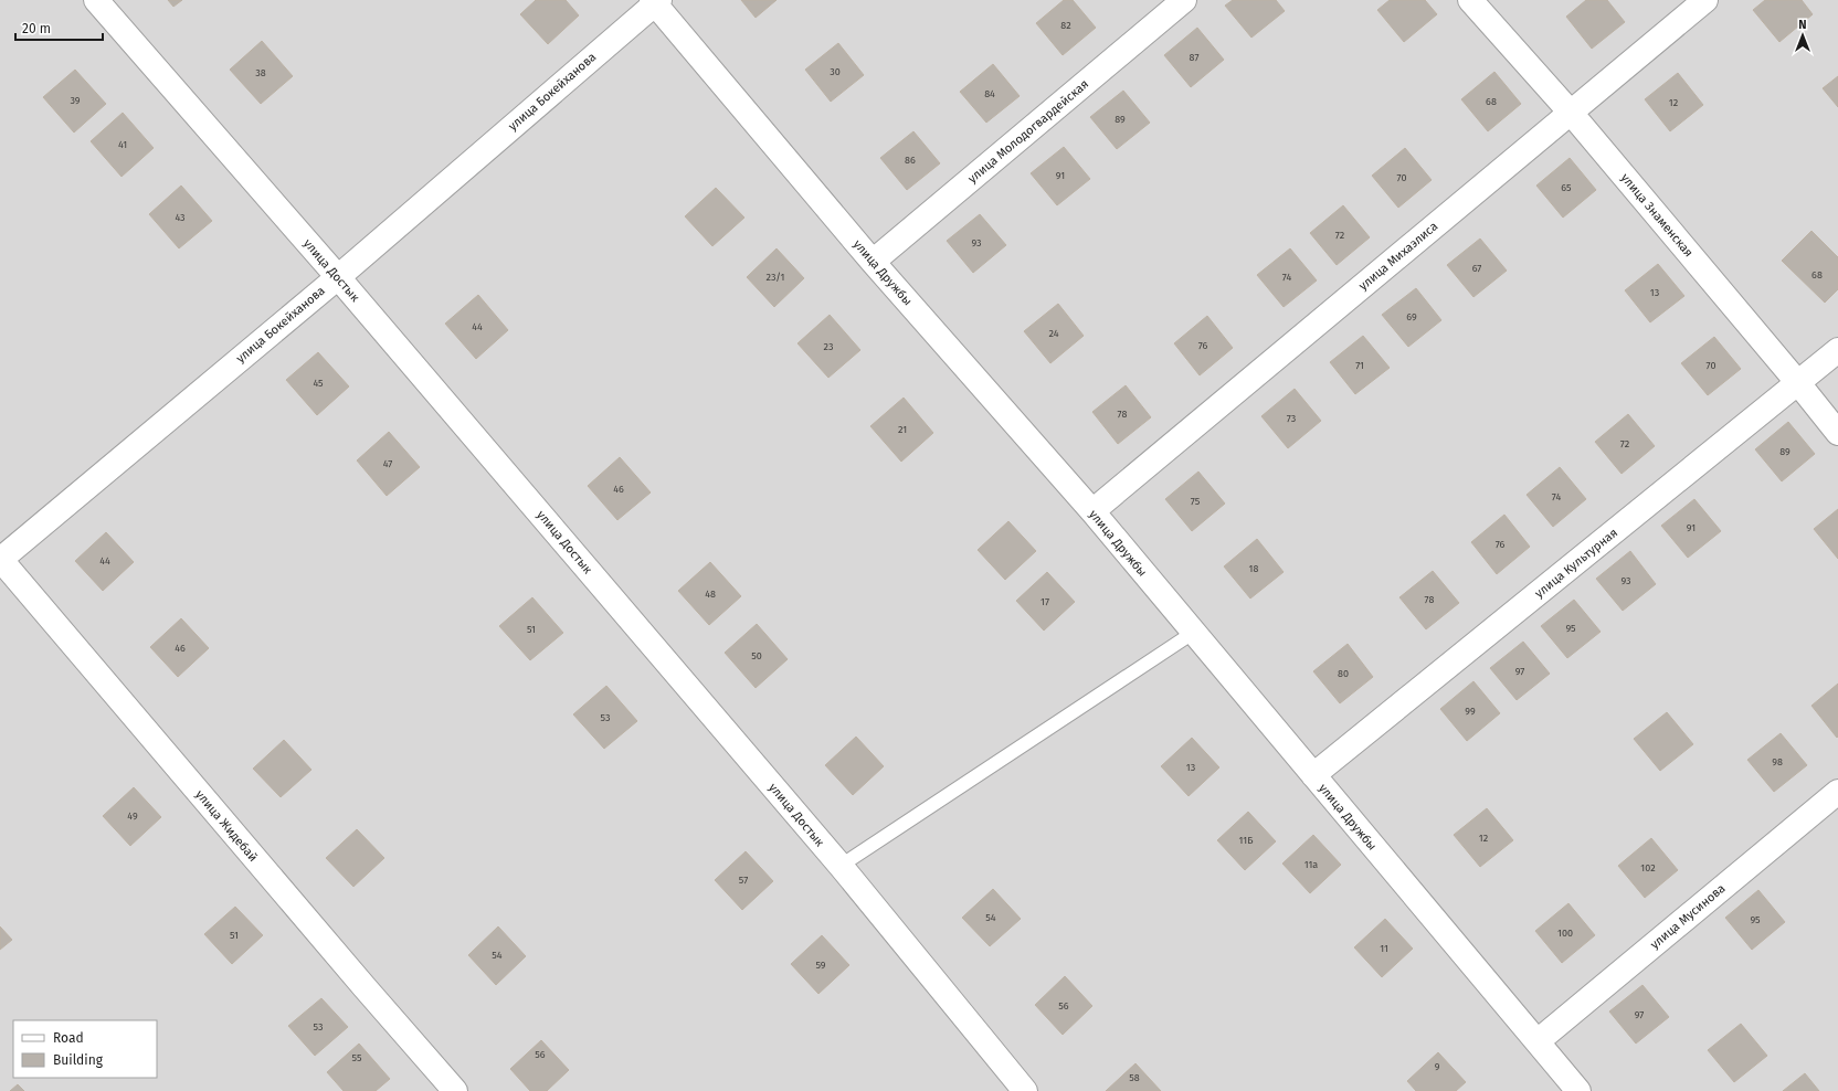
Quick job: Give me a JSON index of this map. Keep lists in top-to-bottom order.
{
  "streets": {
    "street": [
      "улица Бокейханова",
      "улица Молодогвардейская",
      "улица Знаменская",
      "улица Михаэлиса",
      "улица Достык",
      "улица Дружбы",
      "улица Культурная",
      "улица Жидебай",
      "улица Мусинова"
    ]
  },
  "crossings": [
    ["улица Бокейханова", "улица Достык"],
    ["улица Бокейханова", "улица Дружбы"],
    ["улица Бокейханова", "улица Жидебай"],
    ["улица Молодогвардейская", "улица Дружбы"],
    ["улица Знаменская", "улица Михаэлиса"],
    ["улица Знаменская", "улица Культурная"],
    ["улица Михаэлиса", "улица Дружбы"],
    ["улица Дружбы", "улица Культурная"],
    ["улица Дружбы", "улица Мусинова"]
  ],
  "house_numbers": [
    "82",
    "87",
    "30",
    "38",
    "84",
    "39",
    "68",
    "12",
    "89",
    "41",
    "86",
    "91",
    "70",
    "65",
    "43",
    "72",
    "93",
    "67",
    "68",
    "23/1",
    "74",
    "13",
    "69",
    "44",
    "24",
    "76",
    "23",
    "71",
    "70",
    "45",
    "78",
    "73",
    "21",
    "72",
    "89",
    "47",
    "46",
    "74",
    "75",
    "91",
    "76",
    "44",
    "18",
    "93",
    "48",
    "78",
    "17",
    "95",
    "51",
    "46",
    "50",
    "97",
    "80",
    "99",
    "53",
    "98",
    "13",
    "49",
    "12",
    "11Б",
    "11а",
    "102",
    "57",
    "54",
    "95",
    "100",
    "51",
    "11",
    "54",
    "59",
    "56",
    "97",
    "53",
    "56",
    "55",
    "9",
    "58"
  ],
  "legend": ["Road", "Building"],
  "scale_bar": "20 m",
  "north": "top"
}
